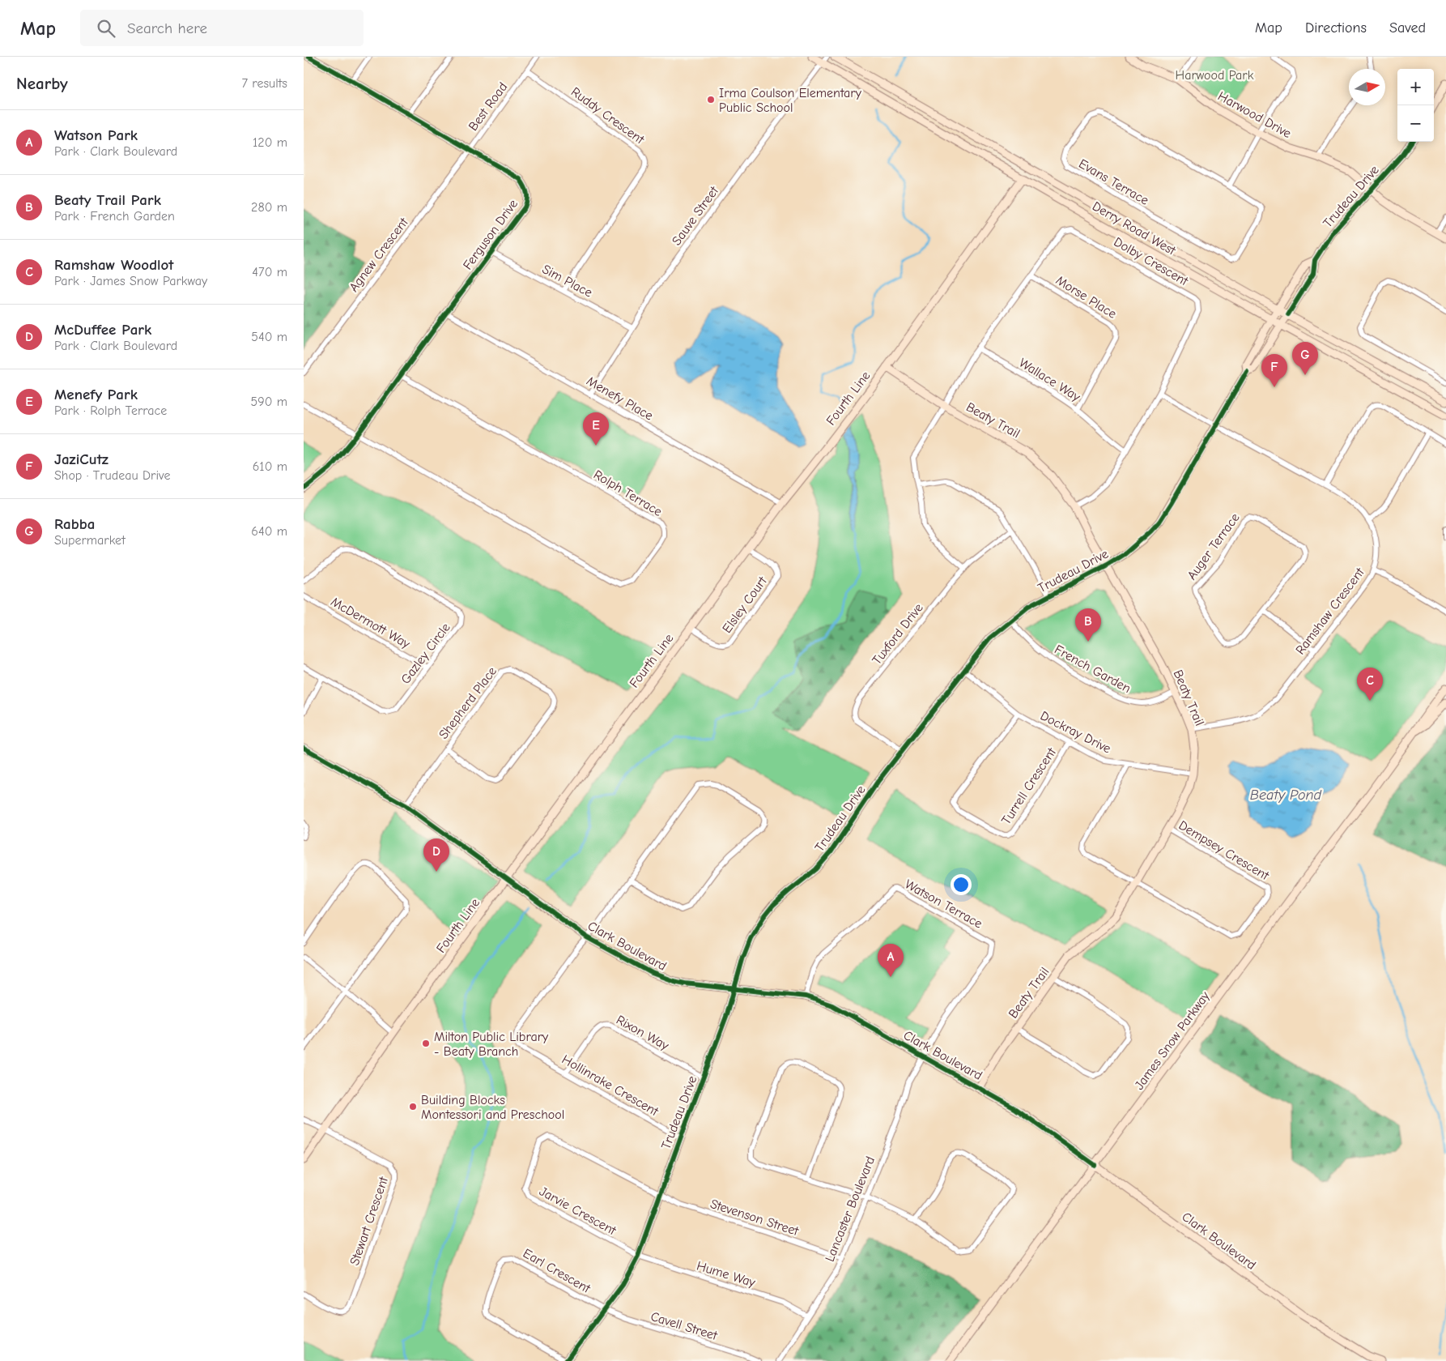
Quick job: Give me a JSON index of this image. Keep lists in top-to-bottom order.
{
  "streets": {
    "street": [
      "Best Road",
      "Harwood Drive",
      "Ruddy Crescent",
      "Evans Terrace",
      "Trudeau Drive",
      "Sauve Street",
      "Derry Road West",
      "Ferguson Drive",
      "Agnew Crescent",
      "Dolby Crescent",
      "Sim Place",
      "Morse Place",
      "Wallace Way",
      "Menefy Place",
      "Fourth Line",
      "Beaty Trail",
      "Rolph Terrace",
      "Auger Terrace",
      "Elsley Court",
      "Ramshaw Crescent",
      "McDermott Way",
      "Tuxford Drive",
      "Gazley Circle",
      "French Garden",
      "Shepherd Place",
      "Dockray Drive",
      "Turrell Crescent",
      "Dempsey Crescent",
      "Watson Terrace",
      "Clark Boulevard",
      "Rixon Way",
      "James Snow Parkway",
      "Hollinrake Crescent",
      "Lancaster Boulevard",
      "Jarvie Crescent",
      "Stevenson Street",
      "Stewart Crescent",
      "Earl Crescent",
      "Hume Way",
      "Cavell Street"
    ]
  },
  "crossings": [
    ["Best Road", "Ruddy Crescent"],
    ["Best Road", "Ferguson Drive"],
    ["Best Road", "Agnew Crescent"],
    ["Harwood Drive", "Trudeau Drive"],
    ["Ruddy Crescent", "Sim Place"],
    ["Trudeau Drive", "Derry Road West"],
    ["Trudeau Drive", "Beaty Trail"],
    ["Trudeau Drive", "Ramshaw Crescent"],
    ["Trudeau Drive", "Tuxford Drive"],
    ["Trudeau Drive", "French Garden"],
    ["Trudeau Drive", "Dockray Drive"],
    ["Trudeau Drive", "Clark Boulevard"],
    ["Trudeau Drive", "Rixon Way"],
    ["Trudeau Drive", "Hollinrake Crescent"],
    ["Trudeau Drive", "Jarvie Crescent"],
    ["Trudeau Drive", "Stevenson Street"],
    ["Trudeau Drive", "Earl Crescent"],
    ["Trudeau Drive", "Hume Way"],
    ["Trudeau Drive", "Cavell Street"],
    ["Sauve Street", "Derry Road West"],
    ["Sauve Street", "Sim Place"],
    ["Sauve Street", "Menefy Place"],
    ["Derry Road West", "Fourth Line"],
    ["Ferguson Drive", "Agnew Crescent"],
    ["Ferguson Drive", "Sim Place"],
    ["Ferguson Drive", "Menefy Place"],
    ["Ferguson Drive", "Rolph Terrace"],
    ["Dolby Crescent", "Morse Place"],
    ["Dolby Crescent", "Wallace Way"],
    ["Dolby Crescent", "Beaty Trail"],
    ["Dolby Crescent", "Ramshaw Crescent"],
    ["Dolby Crescent", "Tuxford Drive"],
    ["Morse Place", "Wallace Way"],
    ["Menefy Place", "Fourth Line"],
    ["Fourth Line", "Beaty Trail"],
    ["Fourth Line", "Elsley Court"],
    ["Fourth Line", "Clark Boulevard"],
    ["Fourth Line", "Stewart Crescent"],
    ["Beaty Trail", "Ramshaw Crescent"],
    ["Beaty Trail", "French Garden"],
    ["Beaty Trail", "Dockray Drive"],
    ["Beaty Trail", "Dempsey Crescent"],
    ["Beaty Trail", "Clark Boulevard"],
    ["McDermott Way", "Gazley Circle"],
    ["Shepherd Place", "Clark Boulevard"],
    ["Dockray Drive", "Turrell Crescent"],
    ["Watson Terrace", "Clark Boulevard"],
    ["Watson Terrace", "Lancaster Boulevard"],
    ["Clark Boulevard", "James Snow Parkway"],
    ["Clark Boulevard", "Hollinrake Crescent"],
    ["Clark Boulevard", "Lancaster Boulevard"],
    ["Rixon Way", "Hollinrake Crescent"],
    ["Lancaster Boulevard", "Stevenson Street"],
    ["Lancaster Boulevard", "Hume Way"],
    ["Jarvie Crescent", "Stevenson Street"],
    ["Jarvie Crescent", "Hume Way"],
    ["Earl Crescent", "Cavell Street"]
  ],
  "water": ["Beaty Pond"],
  "parks": ["Harwood Park"],
  "places": ["Irma Coulson Elementary Public School", "Milton Public Library - Beaty Branch", "Building Blocks Montessori and Preschool"],
  "north": "right",
  "page": {
    "header": "Map",
    "search": "Search here",
    "nav": ["Map", "Directions", "Saved"],
    "heading": ["Nearby", "7 results"],
    "map_buttons": ["+", "−"],
    "list": [
      {
        "mark": "A",
        "name": "Watson Park",
        "note": "Park · Clark Boulevard",
        "value": "120 m"
      },
      {
        "mark": "B",
        "name": "Beaty Trail Park",
        "note": "Park · French Garden",
        "value": "280 m"
      },
      {
        "mark": "C",
        "name": "Ramshaw Woodlot",
        "note": "Park · James Snow Parkway",
        "value": "470 m"
      },
      {
        "mark": "D",
        "name": "McDuffee Park",
        "note": "Park · Clark Boulevard",
        "value": "540 m"
      },
      {
        "mark": "E",
        "name": "Menefy Park",
        "note": "Park · Rolph Terrace",
        "value": "590 m"
      },
      {
        "mark": "F",
        "name": "JaziCutz",
        "note": "Shop · Trudeau Drive",
        "value": "610 m"
      },
      {
        "mark": "G",
        "name": "Rabba",
        "note": "Supermarket",
        "value": "640 m"
      }
    ],
    "pins": [
      "G",
      "F",
      "E",
      "B",
      "C",
      "D",
      "A"
    ]
  }
}
